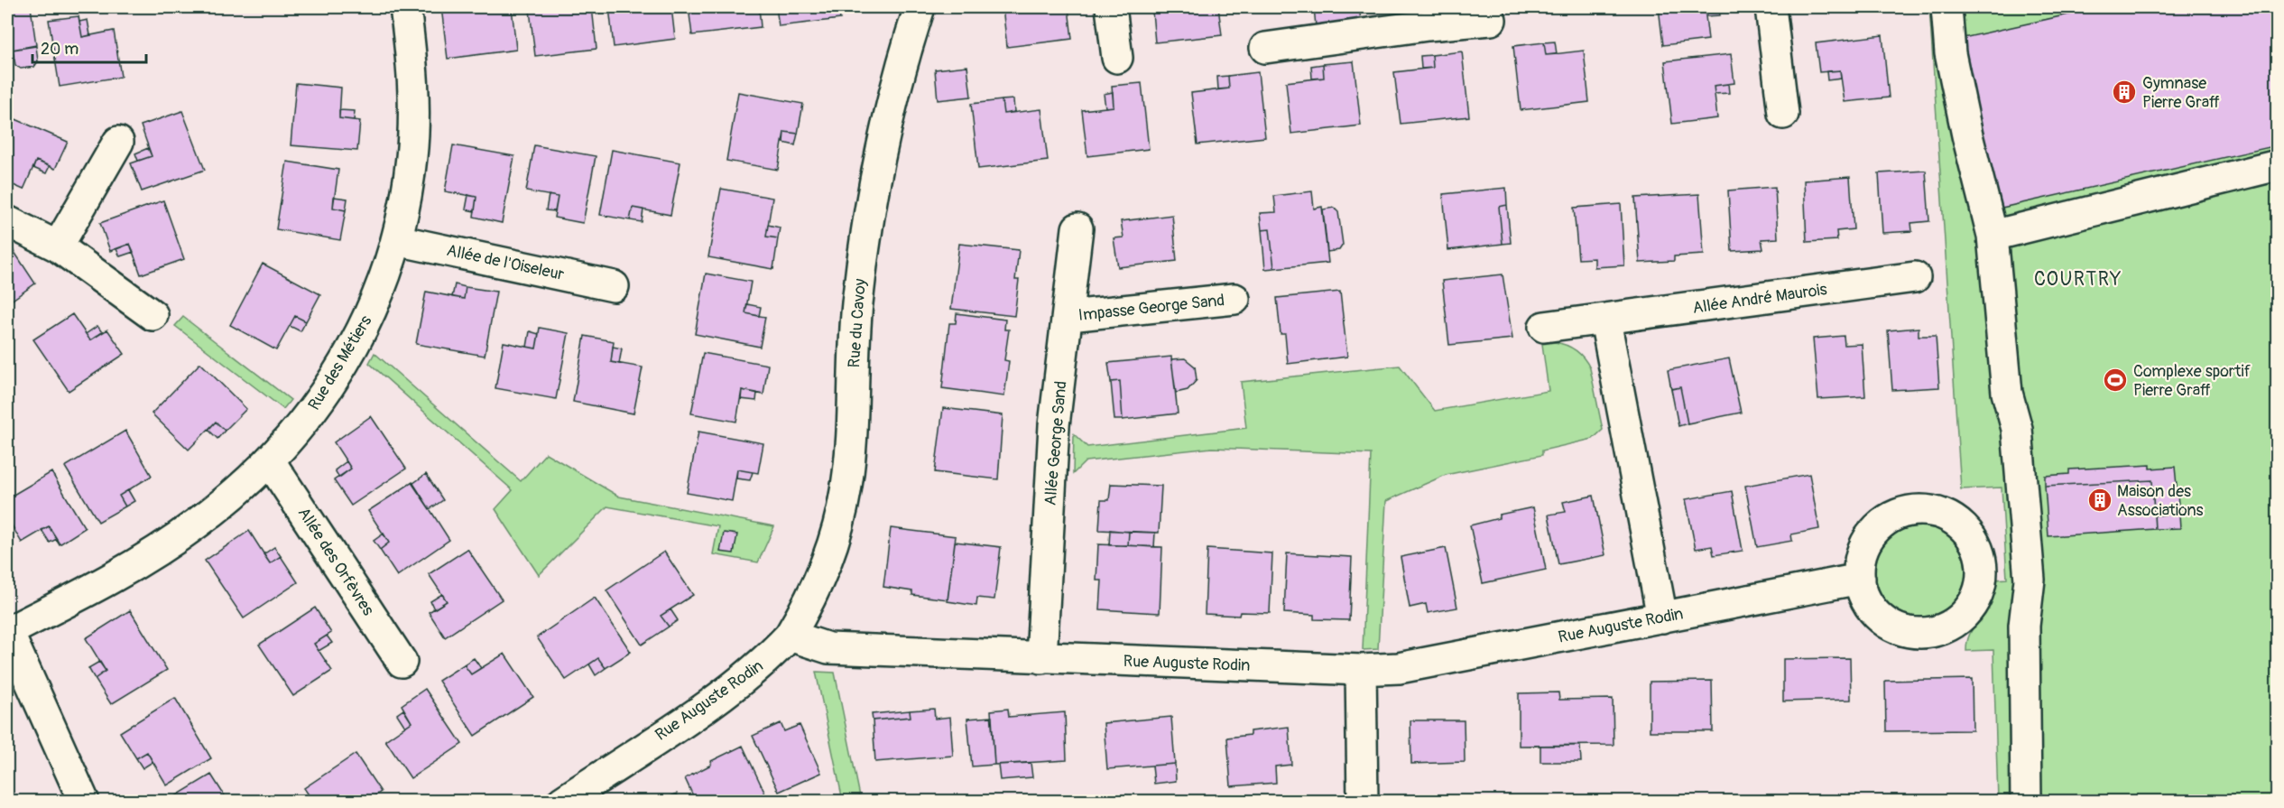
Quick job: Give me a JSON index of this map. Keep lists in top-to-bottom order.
{
  "streets": {
    "street": [
      "Allée de l'Oiseleur",
      "Allée André Maurois",
      "Impasse George Sand",
      "Rue du Cavoy",
      "Rue des Métiers",
      "Allée George Sand",
      "Allée des Orfèvres",
      "Rue Auguste Rodin"
    ]
  },
  "crossings": [
    ["Allée de l'Oiseleur", "Rue des Métiers"],
    ["Impasse George Sand", "Allée George Sand"],
    ["Rue du Cavoy", "Rue Auguste Rodin"],
    ["Rue des Métiers", "Allée des Orfèvres"],
    ["Allée George Sand", "Rue Auguste Rodin"]
  ],
  "districts": ["COURTRY"],
  "places": {
    "building": ["Gymnase Pierre Graff", "Maison des Associations"],
    "sports": ["Complexe sportif Pierre Graff"]
  },
  "scale_bar": "20 m"
}
